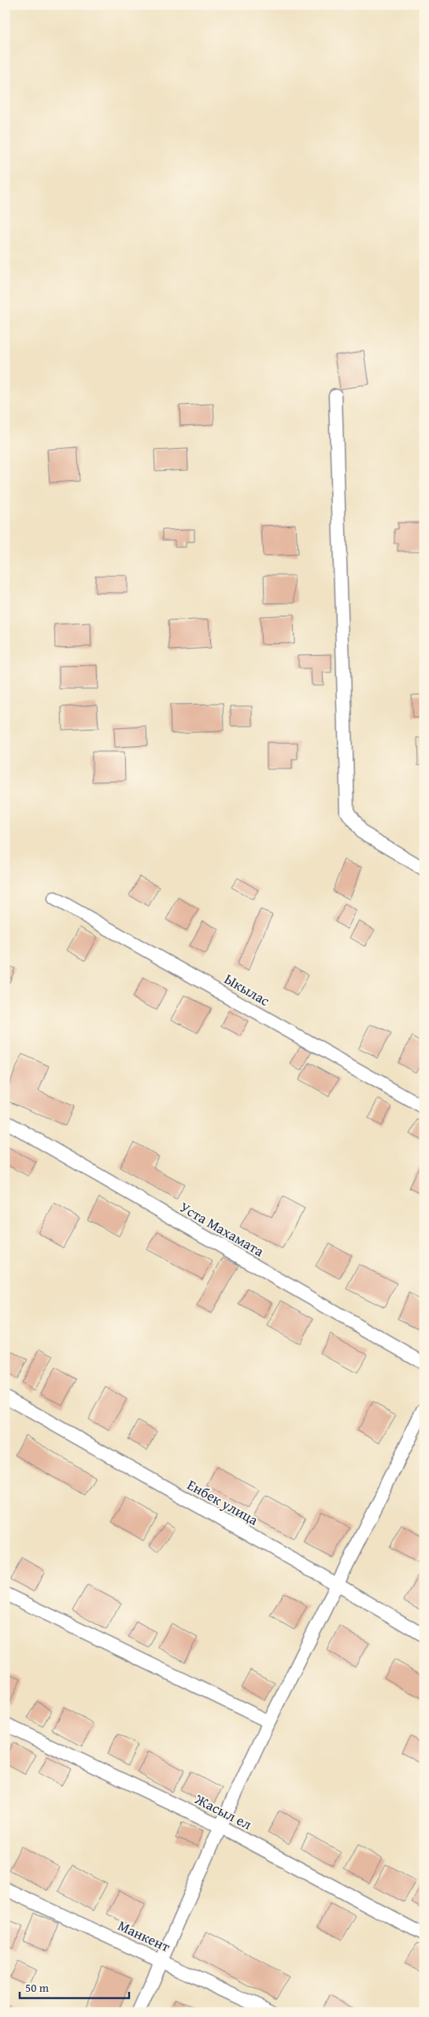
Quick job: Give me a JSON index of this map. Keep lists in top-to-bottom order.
{
  "streets": {
    "street": [
      "Ыкылас",
      "Уста Махамата",
      "Енбек улица",
      "Жасыл ел",
      "Манкент"
    ]
  },
  "scale_bar": "50 m"
}
